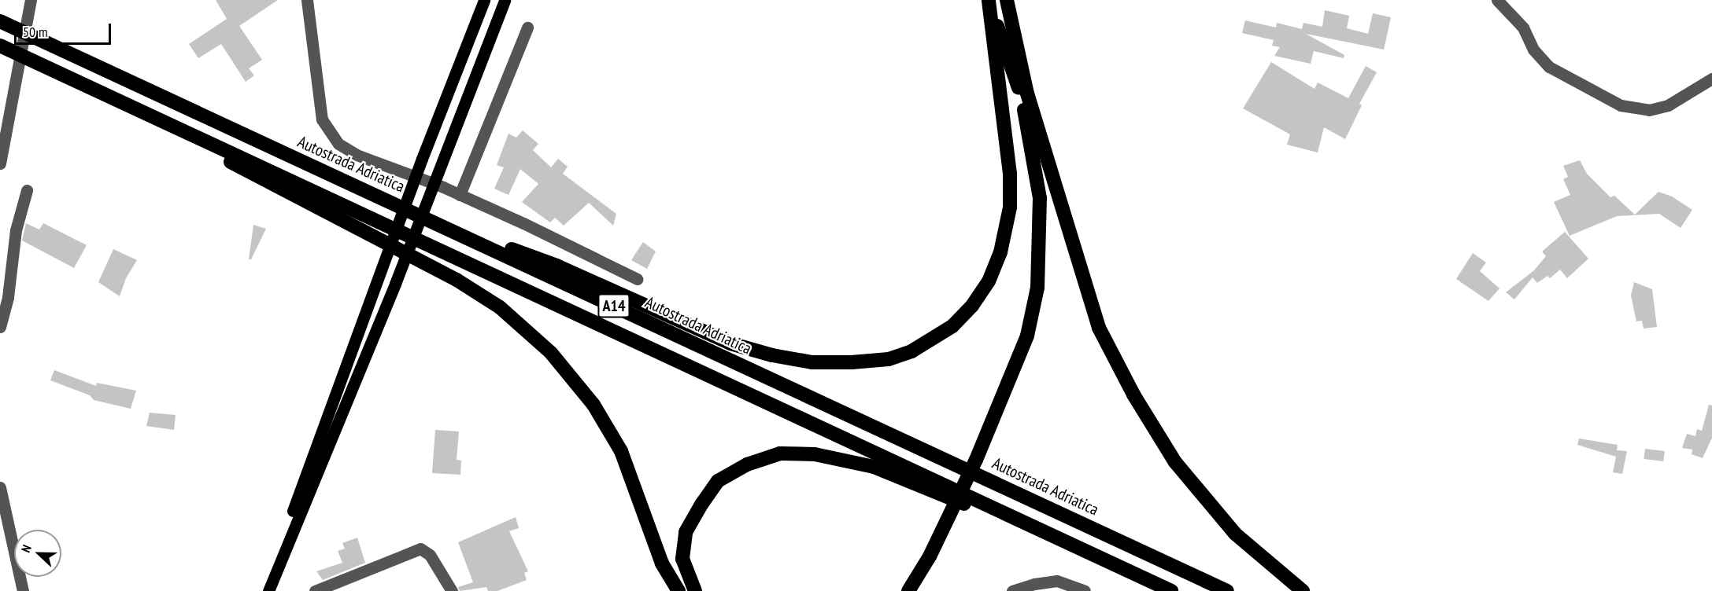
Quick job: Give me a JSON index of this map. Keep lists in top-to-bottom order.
{
  "streets": {
    "highway": ["Autostrada Adriatica", "A14"]
  },
  "scale_bar": "50 m",
  "north": "left"
}
